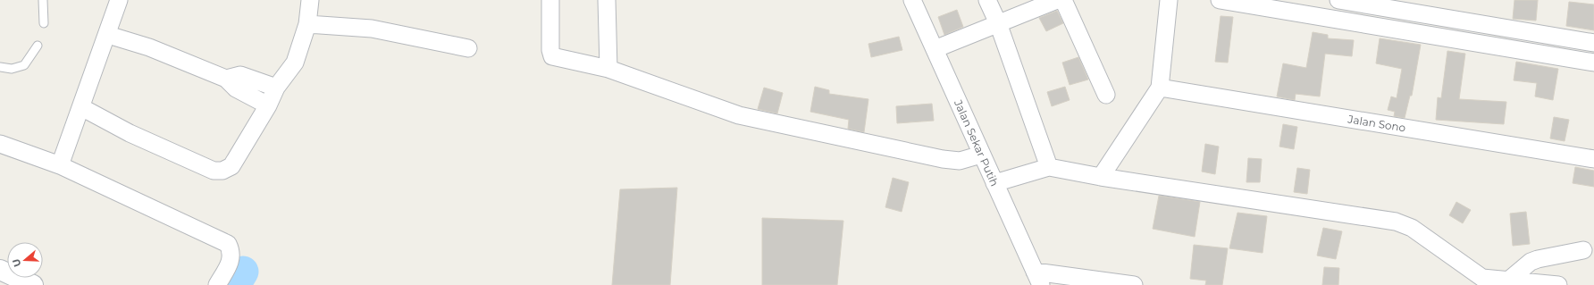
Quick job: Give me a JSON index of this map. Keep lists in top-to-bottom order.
{
  "streets": {
    "street": ["Jalan Sono", "Jalan Sekar Putih"]
  },
  "north": "left"
}
